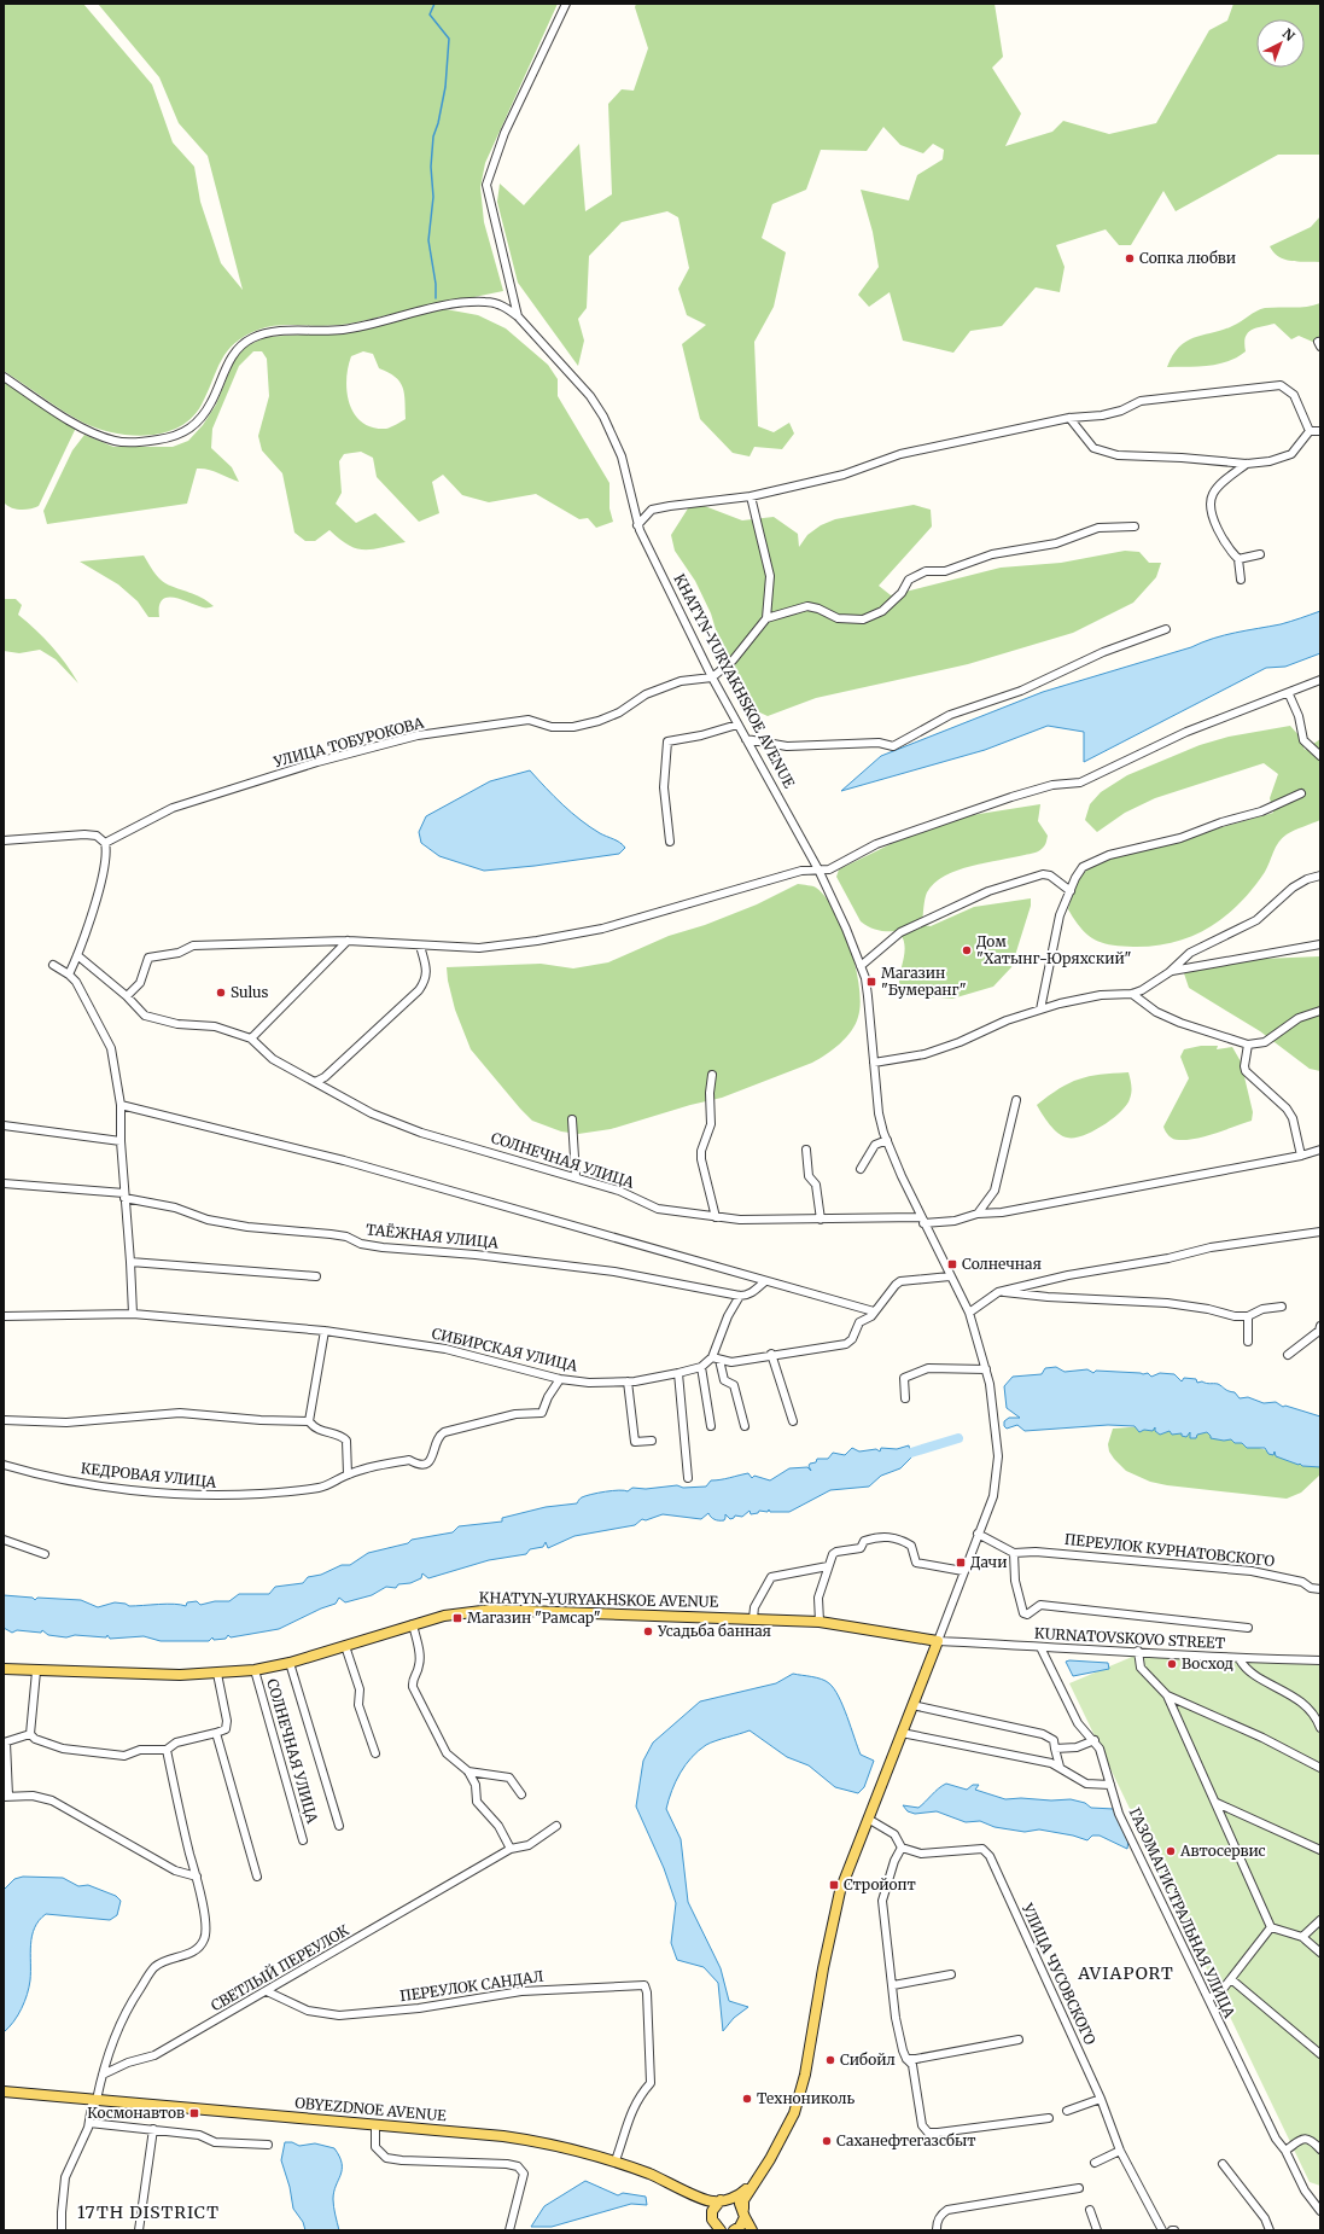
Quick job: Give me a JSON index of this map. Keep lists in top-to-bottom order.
{
  "streets": {
    "main road": ["KHATYN-YURYAKHSKOE AVENUE", "OBYEZDNOE AVENUE"],
    "street": [
      "УЛИЦА ТОБУРОКОВА",
      "СОЛНЕЧНАЯ УЛИЦА",
      "ТАЁЖНАЯ УЛИЦА",
      "СИБИРСКАЯ УЛИЦА",
      "КЕДРОВАЯ УЛИЦА",
      "ПЕРЕУЛОК КУРНАТОВСКОГО",
      "KURNATOVSKOVO STREET",
      "ГАЗОМАГИСТРАЛЬНАЯ УЛИЦА",
      "СВЕТЛЫЙ ПЕРЕУЛОК",
      "УЛИЦА ЧУСОВСКОГО",
      "ПЕРЕУЛОК САНДАЛ"
    ]
  },
  "crossings": [
    ["KHATYN-YURYAKHSKOE AVENUE", "УЛИЦА ТОБУРОКОВА"],
    ["KHATYN-YURYAKHSKOE AVENUE", "СОЛНЕЧНАЯ УЛИЦА"],
    ["KHATYN-YURYAKHSKOE AVENUE", "KURNATOVSKOVO STREET"],
    ["KHATYN-YURYAKHSKOE AVENUE", "OBYEZDNOE AVENUE"],
    ["СИБИРСКАЯ УЛИЦА", "КЕДРОВАЯ УЛИЦА"],
    ["KURNATOVSKOVO STREET", "ГАЗОМАГИСТРАЛЬНАЯ УЛИЦА"],
    ["СВЕТЛЫЙ ПЕРЕУЛОК", "ПЕРЕУЛОК САНДАЛ"],
    ["ПЕРЕУЛОК САНДАЛ", "OBYEZDNOE AVENUE"]
  ],
  "districts": ["AVIAPORT", "17TH DISTRICT"],
  "places": {
    "other": [
      "Сопка любви",
      "Дом \"Хатынг-Юряхский\"",
      "Sulus",
      "Усадьба банная",
      "Восход",
      "Автосервис",
      "Сибойл",
      "Технониколь",
      "Саханефтегазсбыт"
    ],
    "transit": [
      "Магазин \"Бумеранг\"",
      "Солнечная",
      "Дачи",
      "Магазин \"Рамсар\"",
      "Стройопт",
      "Космонавтов"
    ]
  },
  "north": "top right"
}
